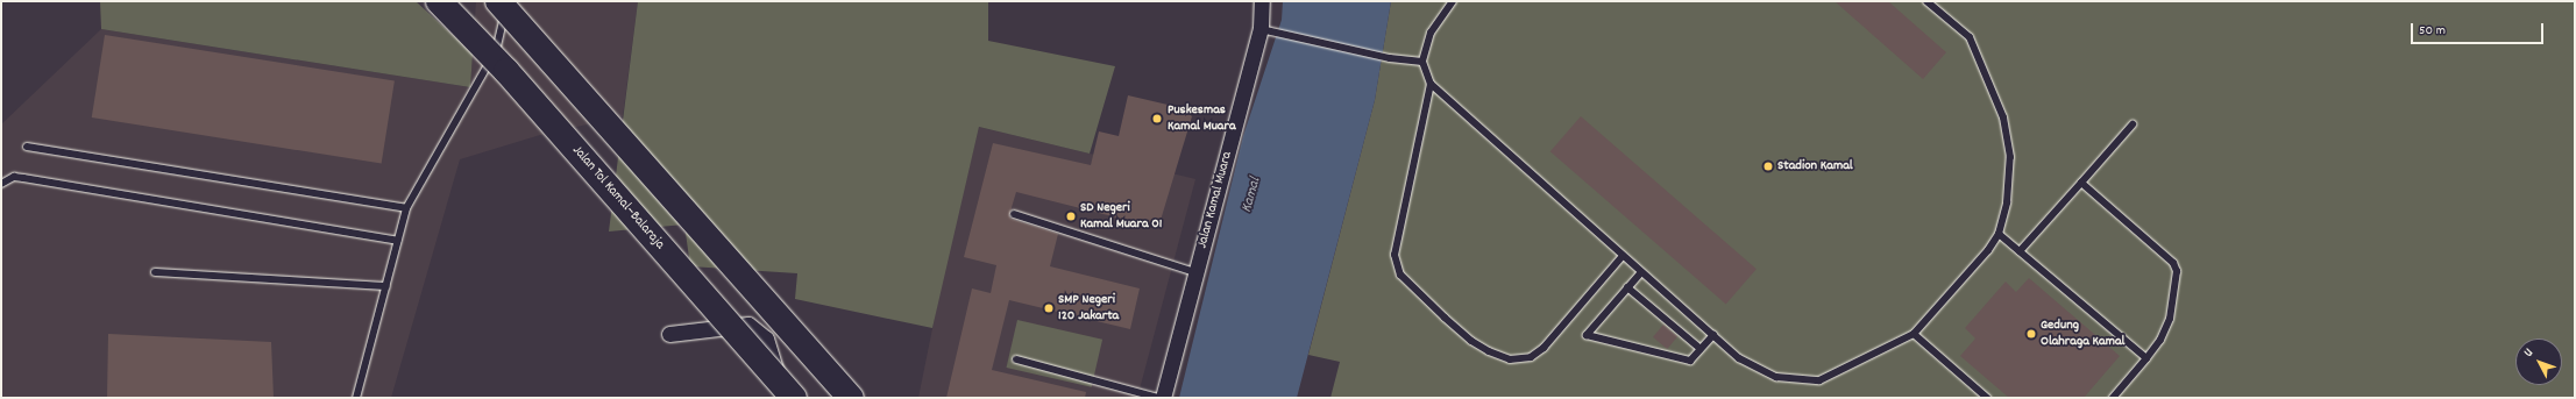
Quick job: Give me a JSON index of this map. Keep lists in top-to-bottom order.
{
  "streets": {
    "highway": ["Jalan Tol Kamal–Balaraja"],
    "street": ["Jalan Kamal Muara"]
  },
  "water": ["Kamal"],
  "places": [
    "Puskesmas Kamal Muara",
    "Stadion Kamal",
    "SD Negeri Kamal Muara 01",
    "SMP Negeri 120 Jakarta",
    "Gedung Olahraga Kamal"
  ],
  "scale_bar": "50 m",
  "north": "top left"
}
